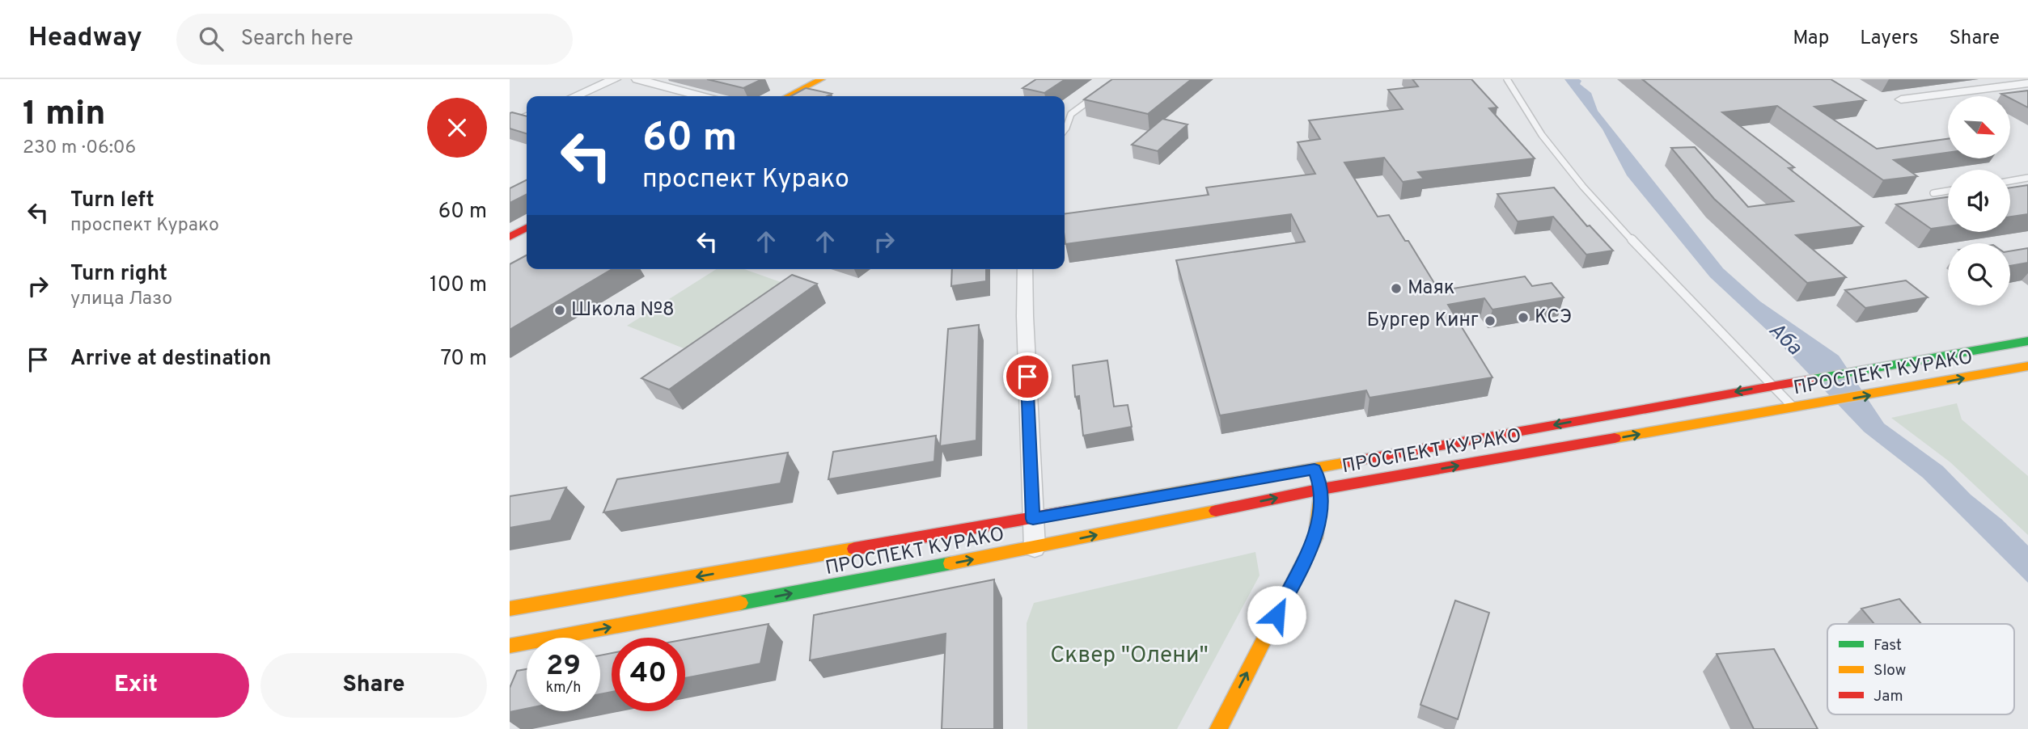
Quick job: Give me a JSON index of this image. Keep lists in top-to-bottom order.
{
  "streets": {
    "main road": ["ПРОСПЕКТ КУРАКО"]
  },
  "water": ["Аба"],
  "parks": ["Сквер \"Олени\""],
  "places": [
    "Маяк",
    "Школа №8",
    "КСЭ",
    "Бургер Кинг"
  ],
  "legend": ["Fast", "Slow", "Jam"],
  "north": "bottom right",
  "page": {
    "header": "Headway",
    "search": "Search here",
    "nav": ["Map", "Layers", "Share"],
    "heading": ["1 min", "230 m · 06:06"],
    "turn": ["60 m", "проспект Курако"],
    "list": [
      {
        "name": "Turn left",
        "note": "проспект Курако",
        "value": "60 m"
      },
      {
        "name": "Turn right",
        "note": "улица Лазо",
        "value": "100 m"
      },
      {
        "name": "Arrive at destination",
        "value": "70 m"
      }
    ],
    "speed": "29 km/h",
    "limit": "40",
    "buttons": ["Exit", "Share"]
  }
}
